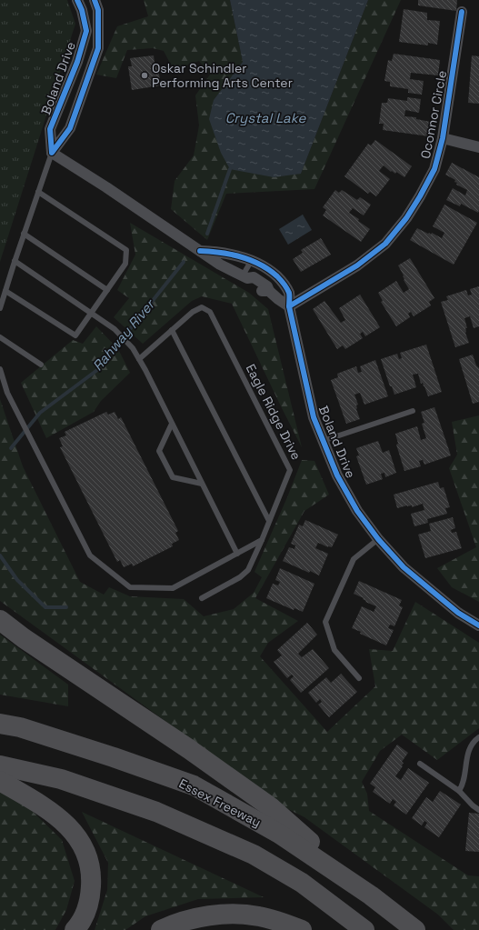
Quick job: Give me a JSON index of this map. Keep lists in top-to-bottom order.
{
  "streets": {
    "highway": ["Essex Freeway"],
    "street": ["Boland Drive", "Oconnor Circle"],
    "lane": ["Eagle Ridge Drive"]
  },
  "crossings": [
    ["Boland Drive", "Oconnor Circle"]
  ],
  "water": ["Crystal Lake", "Rahway River"],
  "places": ["Oskar Schindler Performing Arts Center"]
}
